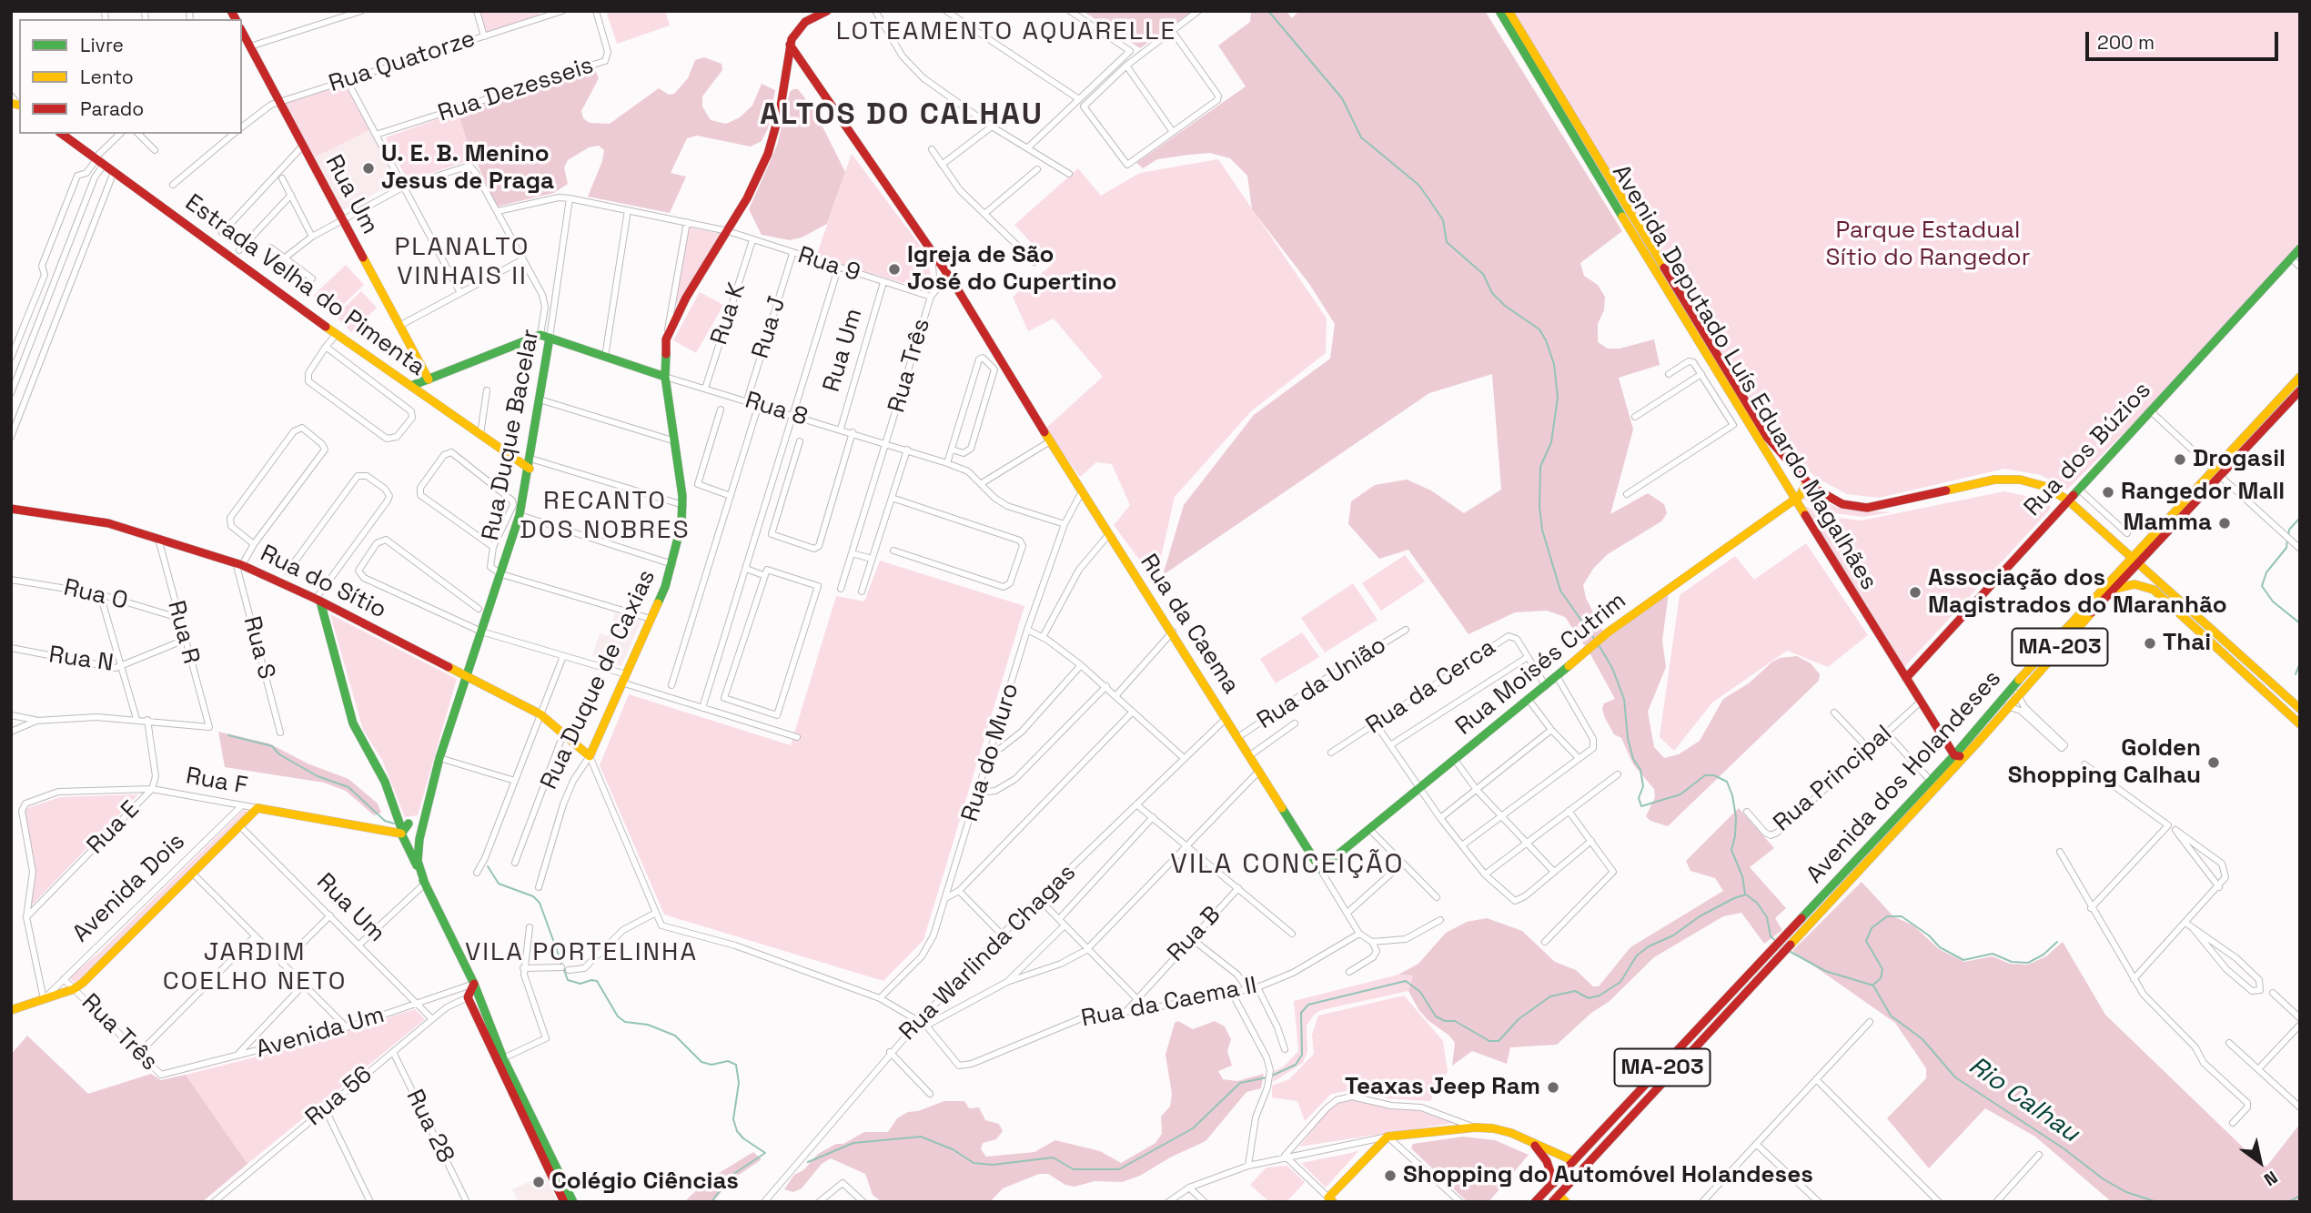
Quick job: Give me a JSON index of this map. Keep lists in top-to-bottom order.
{
  "streets": {
    "main road": [
      "Rua Um",
      "Estrada Velha do Pimenta",
      "Avenida Deputado Luís Eduardo Magalhães",
      "Rua Duque Bacelar",
      "Rua dos Búzios",
      "Rua do Sítio",
      "Rua da Caema",
      "MA-203",
      "Rua Moisés Cutrim",
      "Rua Duque de Caxias",
      "Avenida dos Holandeses",
      "Rua F",
      "Avenida Dois"
    ],
    "street": [
      "Rua Quatorze",
      "Rua Dezesseis",
      "Rua 9",
      "Rua K",
      "Rua J",
      "Rua Três",
      "Rua 8",
      "Rua O",
      "Rua R",
      "Rua S",
      "Rua N",
      "Rua da União",
      "Rua da Cerca",
      "Rua do Muro",
      "Rua Principal",
      "Rua E",
      "Rua B",
      "Rua Warlinda Chagas",
      "Rua da Caema II",
      "Avenida Um",
      "Rua 56",
      "Rua 28"
    ]
  },
  "crossings": [
    ["Rua Quatorze", "Rua Um"],
    ["Rua Um", "Rua 9"],
    ["Rua Um", "Rua 8"],
    ["Rua Um", "Avenida Dois"],
    ["Rua Um", "Avenida Um"],
    ["Rua Um", "Rua 56"],
    ["Rua 9", "Rua K"],
    ["Rua 9", "Rua J"],
    ["Rua 9", "Rua Três"],
    ["Rua 9", "Rua Duque Bacelar"],
    ["Rua 9", "Rua Duque de Caxias"],
    ["Estrada Velha do Pimenta", "Rua Duque Bacelar"],
    ["Rua K", "Rua 8"],
    ["Rua J", "Rua 8"],
    ["Rua Três", "Rua 8"],
    ["Rua Três", "Rua da Caema"],
    ["Rua Três", "Avenida Dois"],
    ["Rua Três", "Avenida Um"],
    ["Avenida Deputado Luís Eduardo Magalhães", "Rua dos Búzios"],
    ["Avenida Deputado Luís Eduardo Magalhães", "Rua Moisés Cutrim"],
    ["Avenida Deputado Luís Eduardo Magalhães", "Avenida dos Holandeses"],
    ["Avenida Deputado Luís Eduardo Magalhães", "Rua Principal"],
    ["Rua 8", "Rua Duque de Caxias"],
    ["Rua 8", "Rua do Muro"],
    ["Rua Duque Bacelar", "Rua do Sítio"],
    ["Rua Duque Bacelar", "Rua F"],
    ["Rua do Sítio", "Rua R"],
    ["Rua do Sítio", "Rua S"],
    ["Rua do Sítio", "Rua Duque de Caxias"],
    ["Rua O", "Rua R"],
    ["Rua da Caema", "Rua Moisés Cutrim"],
    ["Rua da Caema", "Rua da União"],
    ["Rua da Caema", "Rua do Muro"],
    ["Rua da Caema", "Rua Warlinda Chagas"],
    ["Rua da Caema", "Rua da Caema II"],
    ["Rua R", "Rua N"],
    ["Rua R", "Rua E"],
    ["Rua Moisés Cutrim", "Rua da Cerca"],
    ["Rua do Muro", "Rua da Caema II"],
    ["Rua F", "Rua E"],
    ["Rua F", "Avenida Dois"],
    ["Rua B", "Rua da Caema II"],
    ["Rua Warlinda Chagas", "Rua da Caema II"],
    ["Rua 56", "Rua 28"]
  ],
  "districts": [
    "LOTEAMENTO AQUARELLE",
    "ALTOS DO CALHAU",
    "PLANALTO VINHAIS II",
    "RECANTO DOS NOBRES",
    "VILA CONCEIÇÃO",
    "JARDIM COELHO NETO",
    "VILA PORTELINHA"
  ],
  "water": ["Rio Calhau"],
  "parks": ["Parque Estadual Sítio do Rangedor"],
  "places": [
    "U. E. B. Menino Jesus de Praga",
    "Igreja de São José do Cupertino",
    "Drogasil",
    "Rangedor Mall",
    "Mamma",
    "Associação dos Magistrados do Maranhão",
    "Thai",
    "Golden Shopping Calhau",
    "Teaxas Jeep Ram",
    "Shopping do Automóvel Holandeses",
    "Colégio Ciências"
  ],
  "legend": ["Livre", "Lento", "Parado"],
  "scale_bar": "200 m",
  "north": "bottom right"
}
